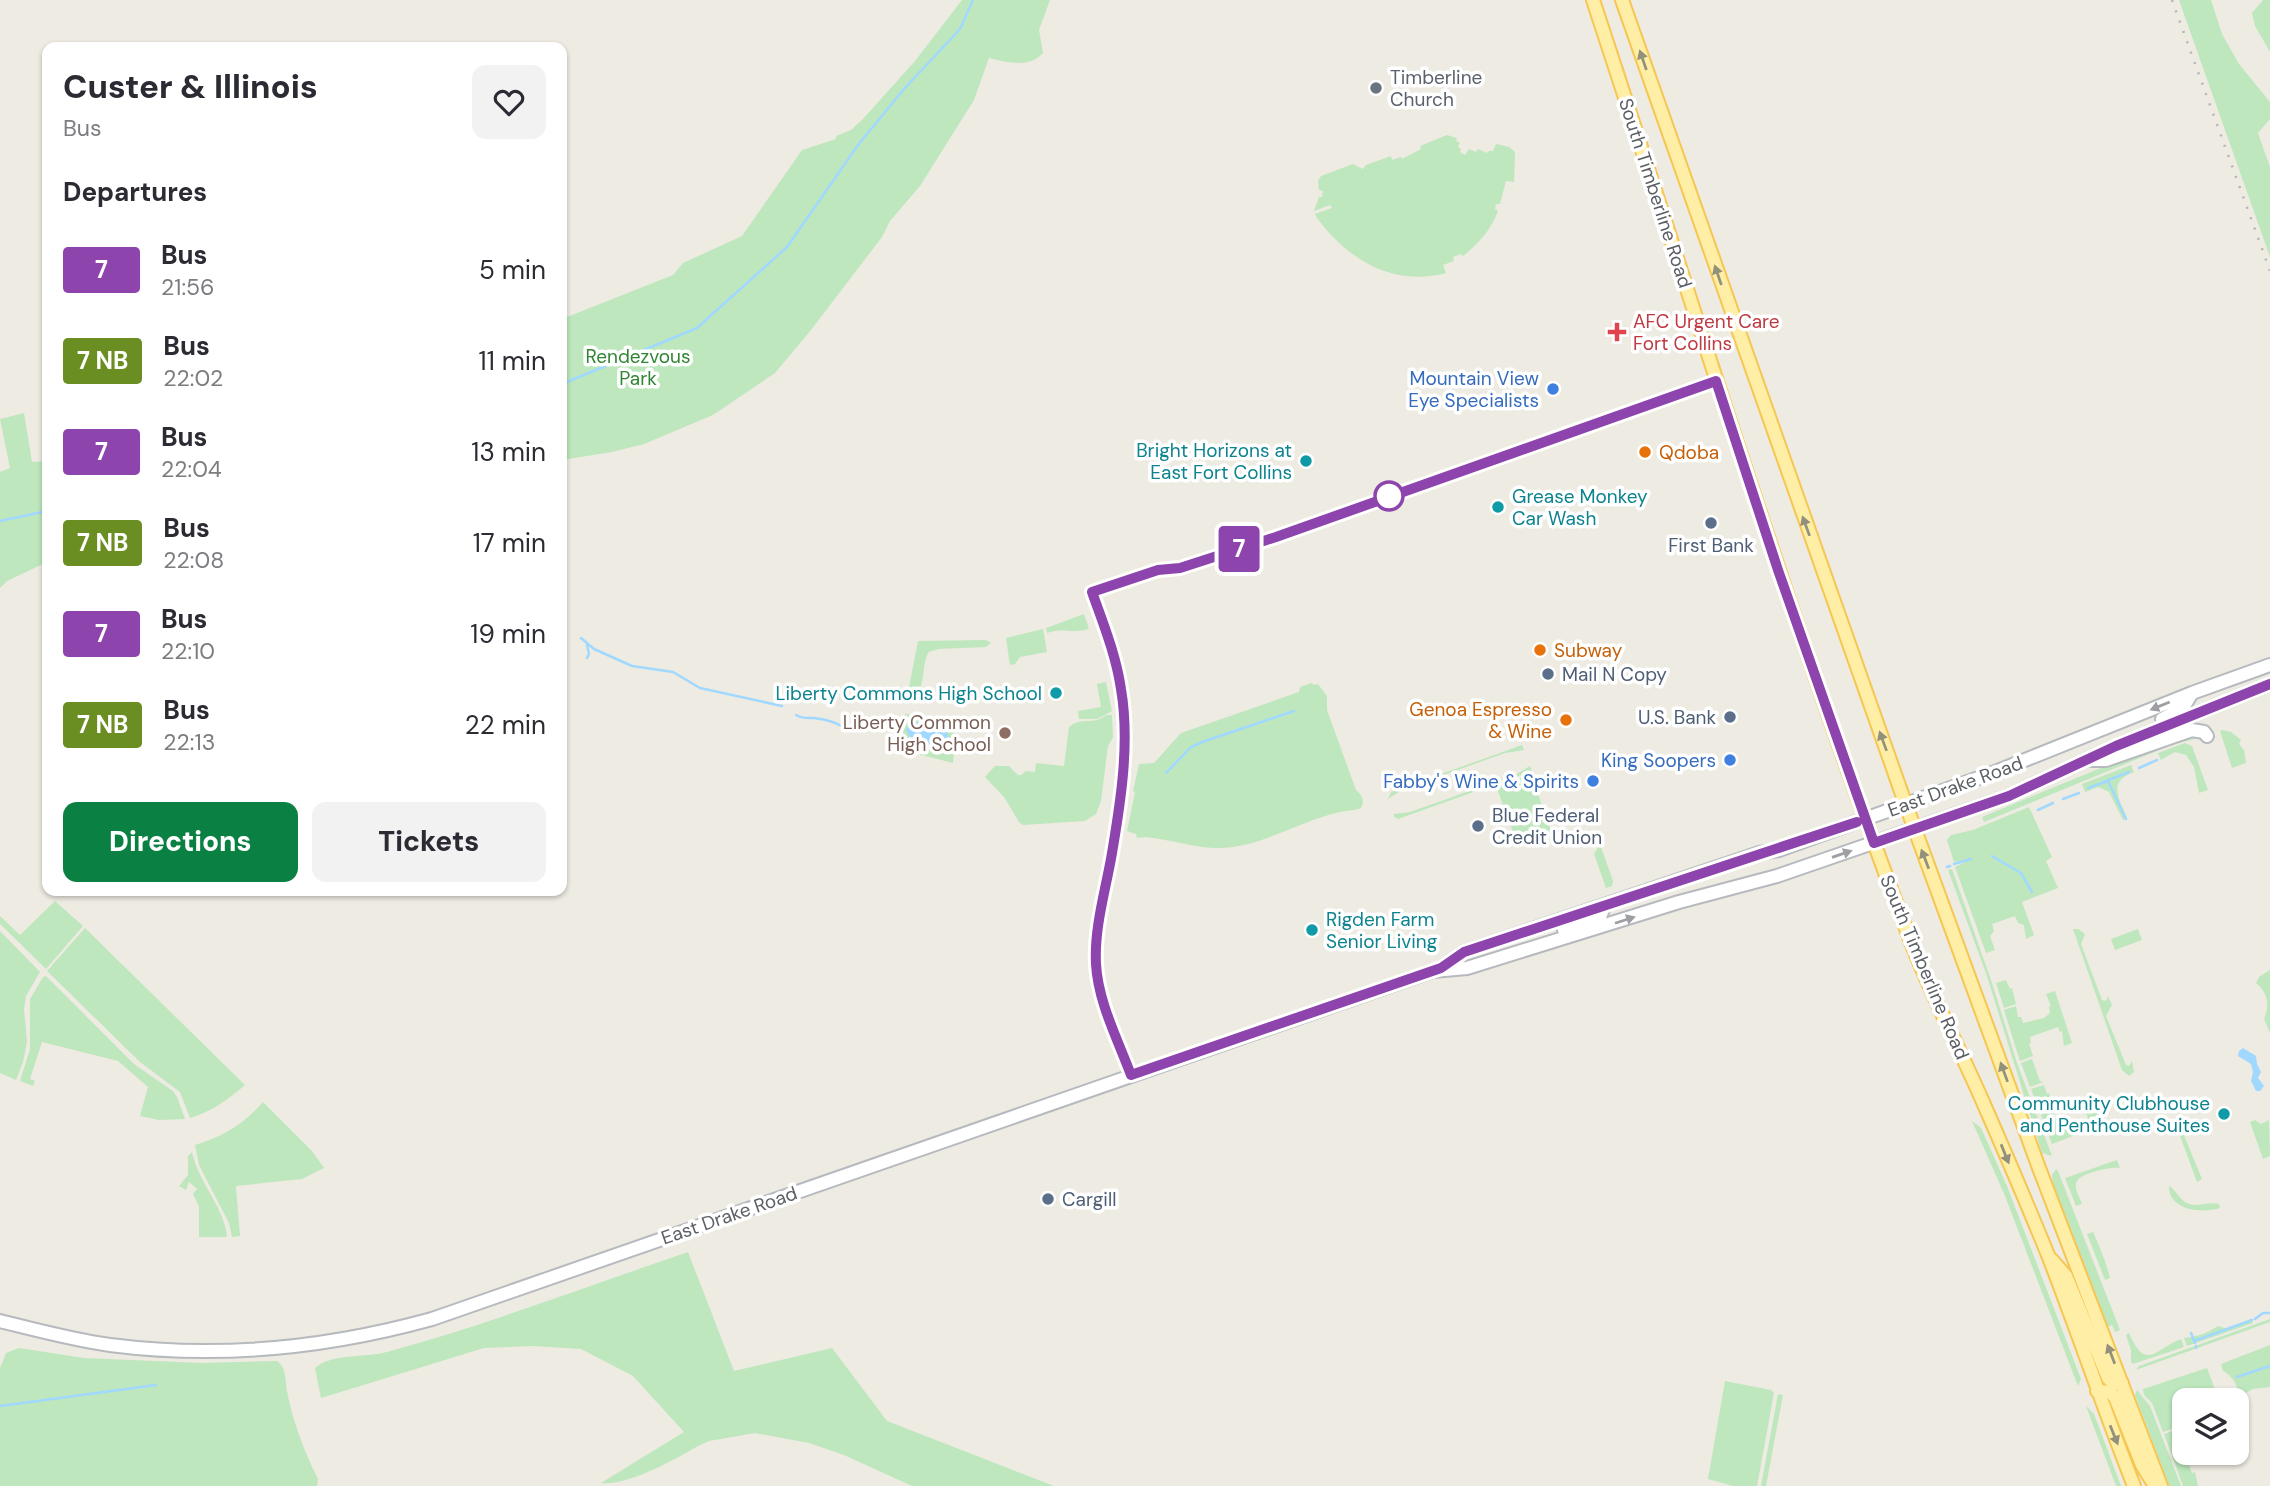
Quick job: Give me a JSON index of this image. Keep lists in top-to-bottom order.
{
  "streets": {
    "main road": ["South Timberline Road", "East Drake Road"]
  },
  "crossings": [
    ["South Timberline Road", "East Drake Road"]
  ],
  "parks": ["Rendezvous Park"],
  "places": {
    "other": [
      "Timberline Church",
      "Mountain View Eye Specialists",
      "Qdoba",
      "Bright Horizons at East Fort Collins",
      "Grease Monkey Car Wash",
      "First Bank",
      "Subway",
      "Mail N Copy",
      "Liberty Commons High School",
      "U.S. Bank",
      "Genoa Espresso & Wine",
      "Liberty Common High School",
      "King Soopers",
      "Fabby's Wine & Spirits",
      "Blue Federal Credit Union",
      "Rigden Farm Senior Living",
      "Community Clubhouse and Penthouse Suites",
      "Cargill"
    ],
    "health": ["AFC Urgent Care Fort Collins"]
  },
  "lines": ["bus line 7"],
  "page": {
    "on_map": "7",
    "heading": [
      ["Custer & Illinois", "Bus"],
      "Departures"
    ],
    "list": [
      {
        "mark": "7",
        "name": "Bus",
        "note": "21:56",
        "value": "5 min"
      },
      {
        "mark": "7 NB",
        "name": "Bus",
        "note": "22:02",
        "value": "11 min"
      },
      {
        "mark": "7",
        "name": "Bus",
        "note": "22:04",
        "value": "13 min"
      },
      {
        "mark": "7 NB",
        "name": "Bus",
        "note": "22:08",
        "value": "17 min"
      },
      {
        "mark": "7",
        "name": "Bus",
        "note": "22:10",
        "value": "19 min"
      },
      {
        "mark": "7 NB",
        "name": "Bus",
        "note": "22:13",
        "value": "22 min"
      }
    ],
    "buttons": ["Directions", "Tickets"]
  }
}
